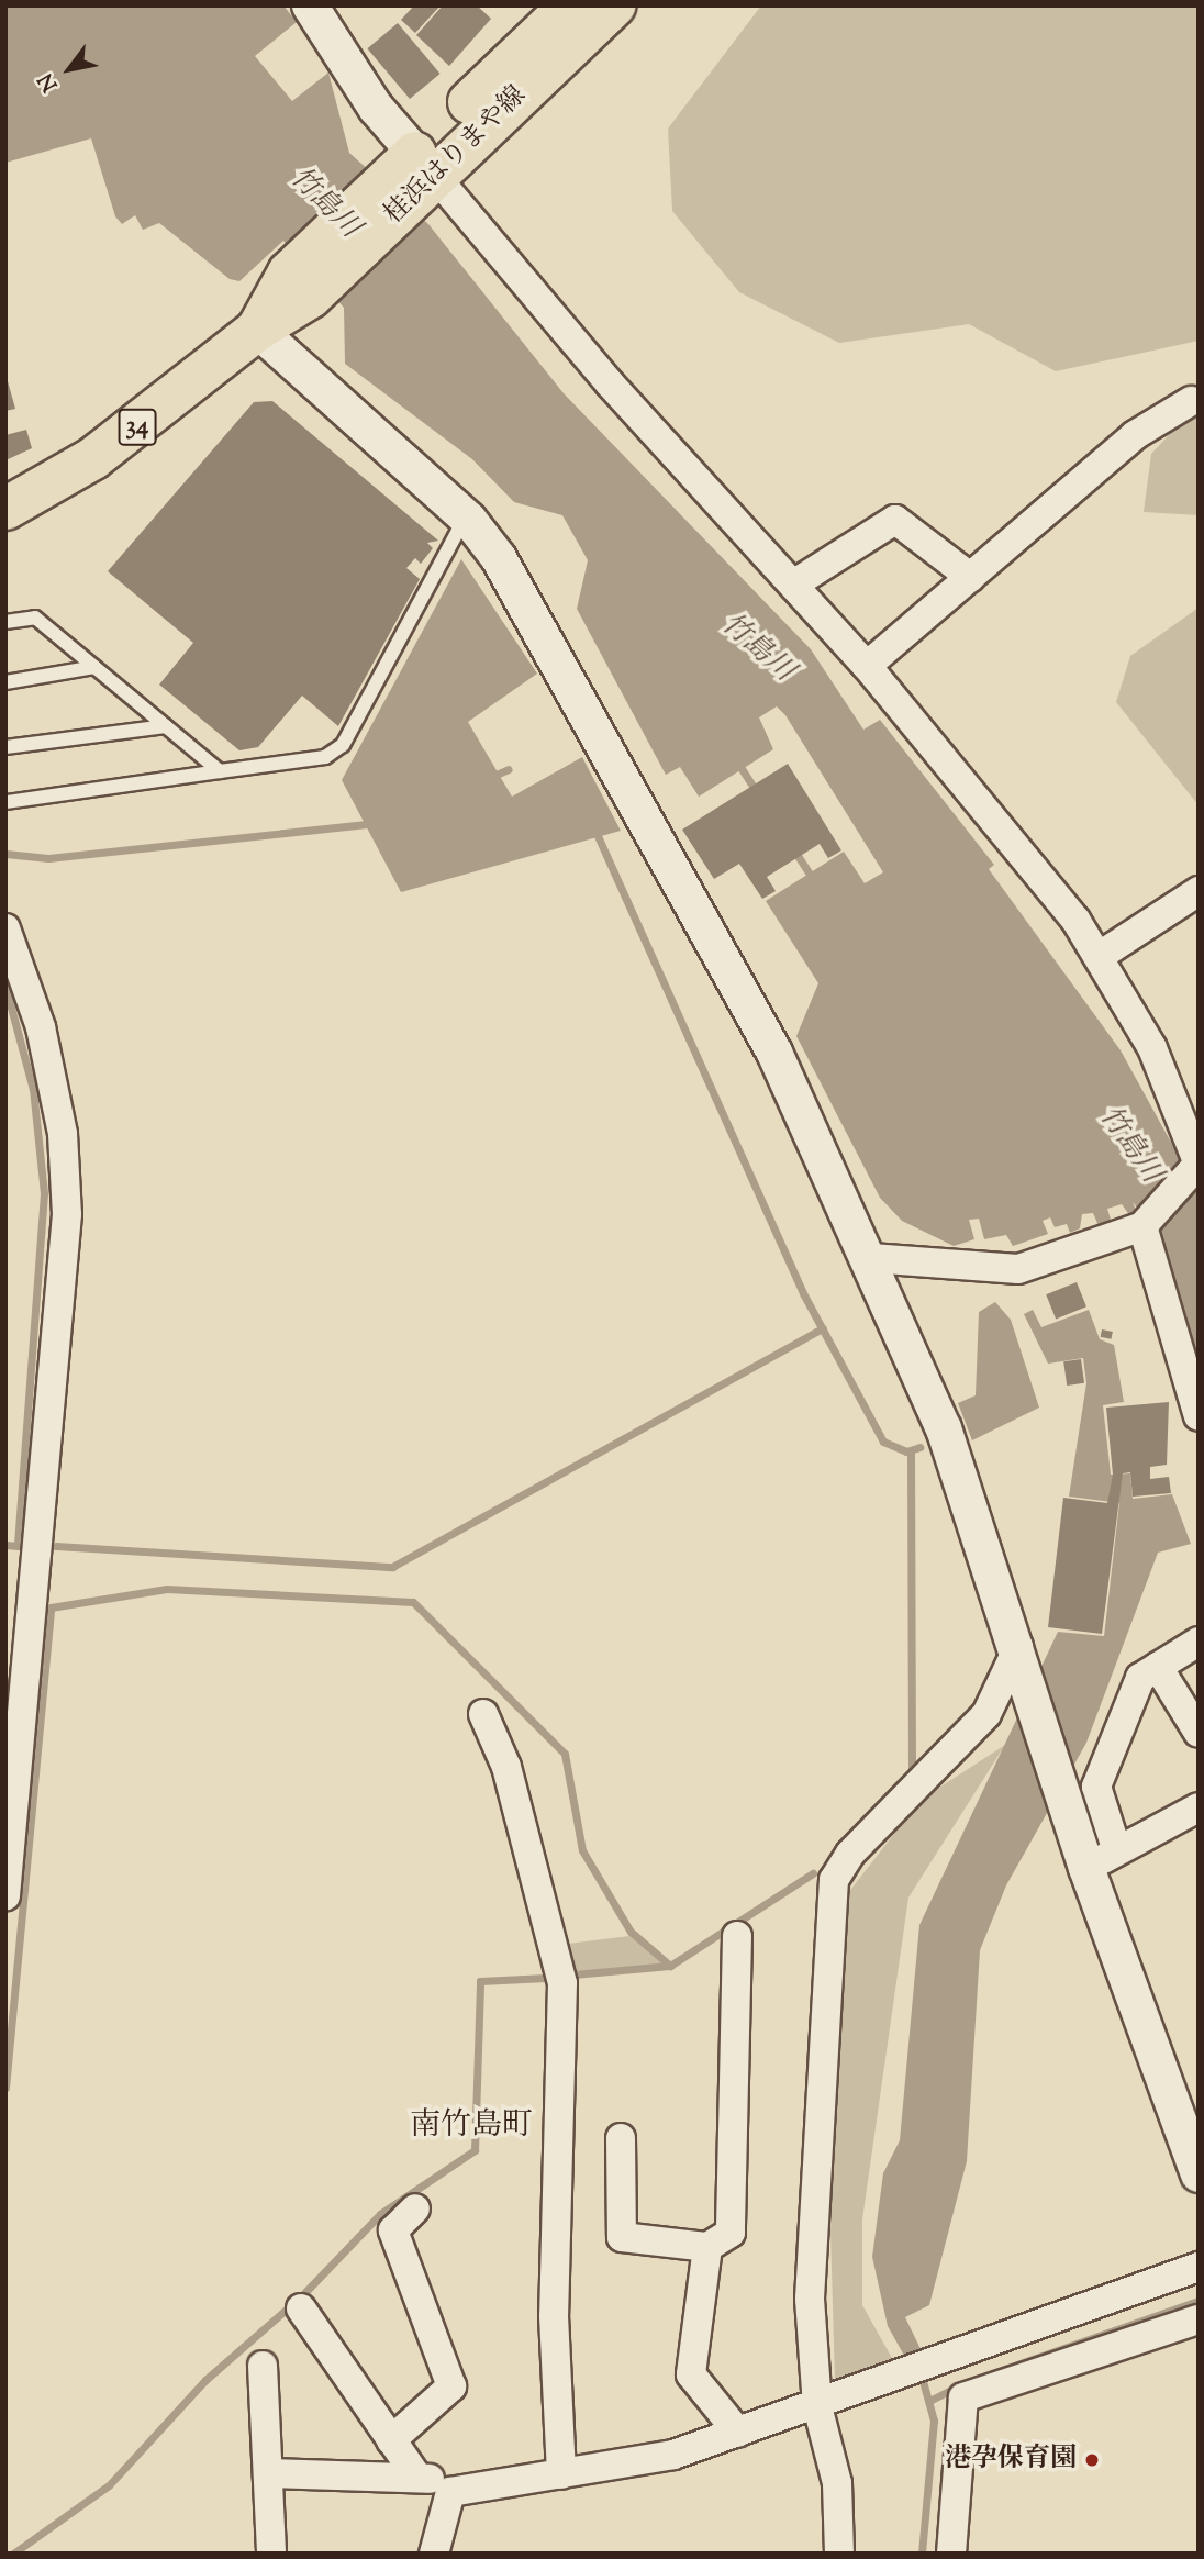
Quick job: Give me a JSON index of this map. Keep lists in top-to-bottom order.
{
  "streets": {
    "main road": ["桂浜はりまや線", "34"]
  },
  "districts": ["南竹島町"],
  "water": ["竹島川"],
  "places": ["港孕保育園"],
  "north": "bottom left"
}
